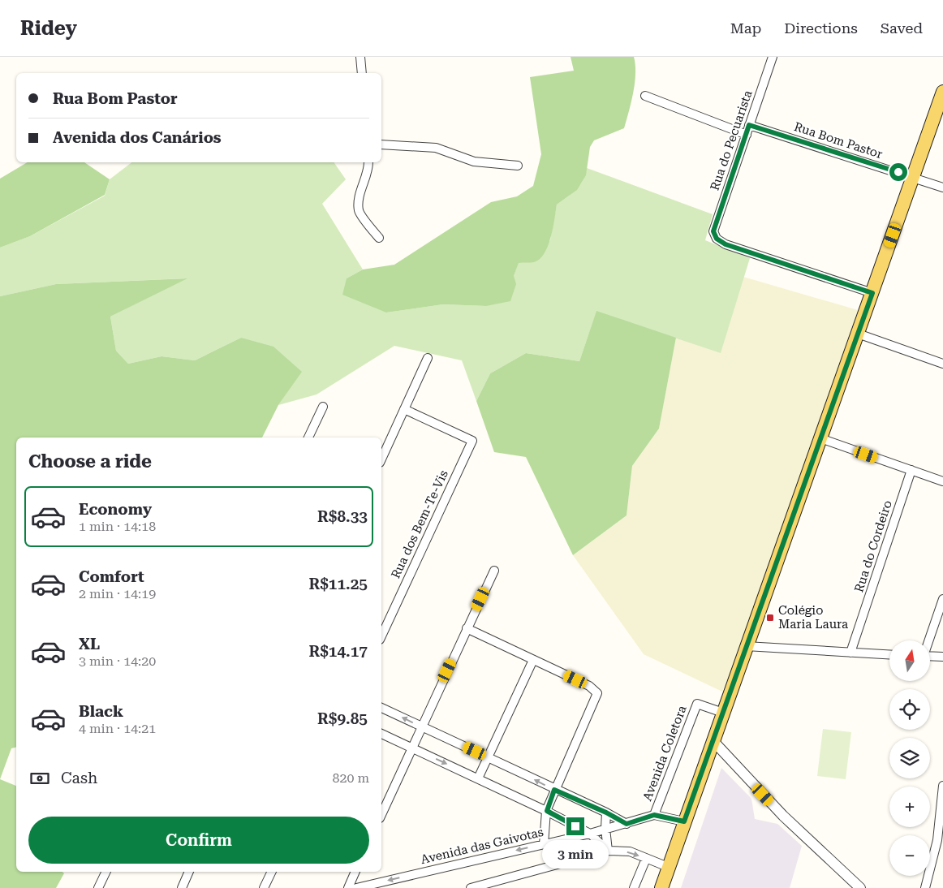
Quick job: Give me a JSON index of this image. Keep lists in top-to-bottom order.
{
  "streets": {
    "street": [
      "Rua do Pecuarista",
      "Rua Bom Pastor",
      "Rua dos Bem-Te-Vis",
      "Rua do Cordeiro",
      "Avenida Coletora",
      "Avenida das Gaivotas"
    ]
  },
  "crossings": [
    ["Rua do Pecuarista", "Rua Bom Pastor"],
    ["Avenida Coletora", "Avenida das Gaivotas"]
  ],
  "places": {
    "transit": ["Colégio Maria Laura"]
  },
  "north": "top",
  "page": {
    "header": "Ridey",
    "nav": ["Map", "Directions", "Saved"],
    "banner": ["Rua Bom Pastor", "Avenida dos Canários"],
    "heading": "Choose a ride",
    "list": [
      {
        "name": "Economy",
        "note": "1 min · 14:18",
        "value": "R$8.33"
      },
      {
        "name": "Comfort",
        "note": "2 min · 14:19",
        "value": "R$11.25"
      },
      {
        "name": "XL",
        "note": "3 min · 14:20",
        "value": "R$14.17"
      },
      {
        "name": "Black",
        "note": "4 min · 14:21",
        "value": "R$9.85"
      }
    ],
    "map_buttons": ["+", "−"],
    "pay": ["Cash", "820 m"],
    "buttons": "Confirm",
    "bubble": "3 min"
  }
}
